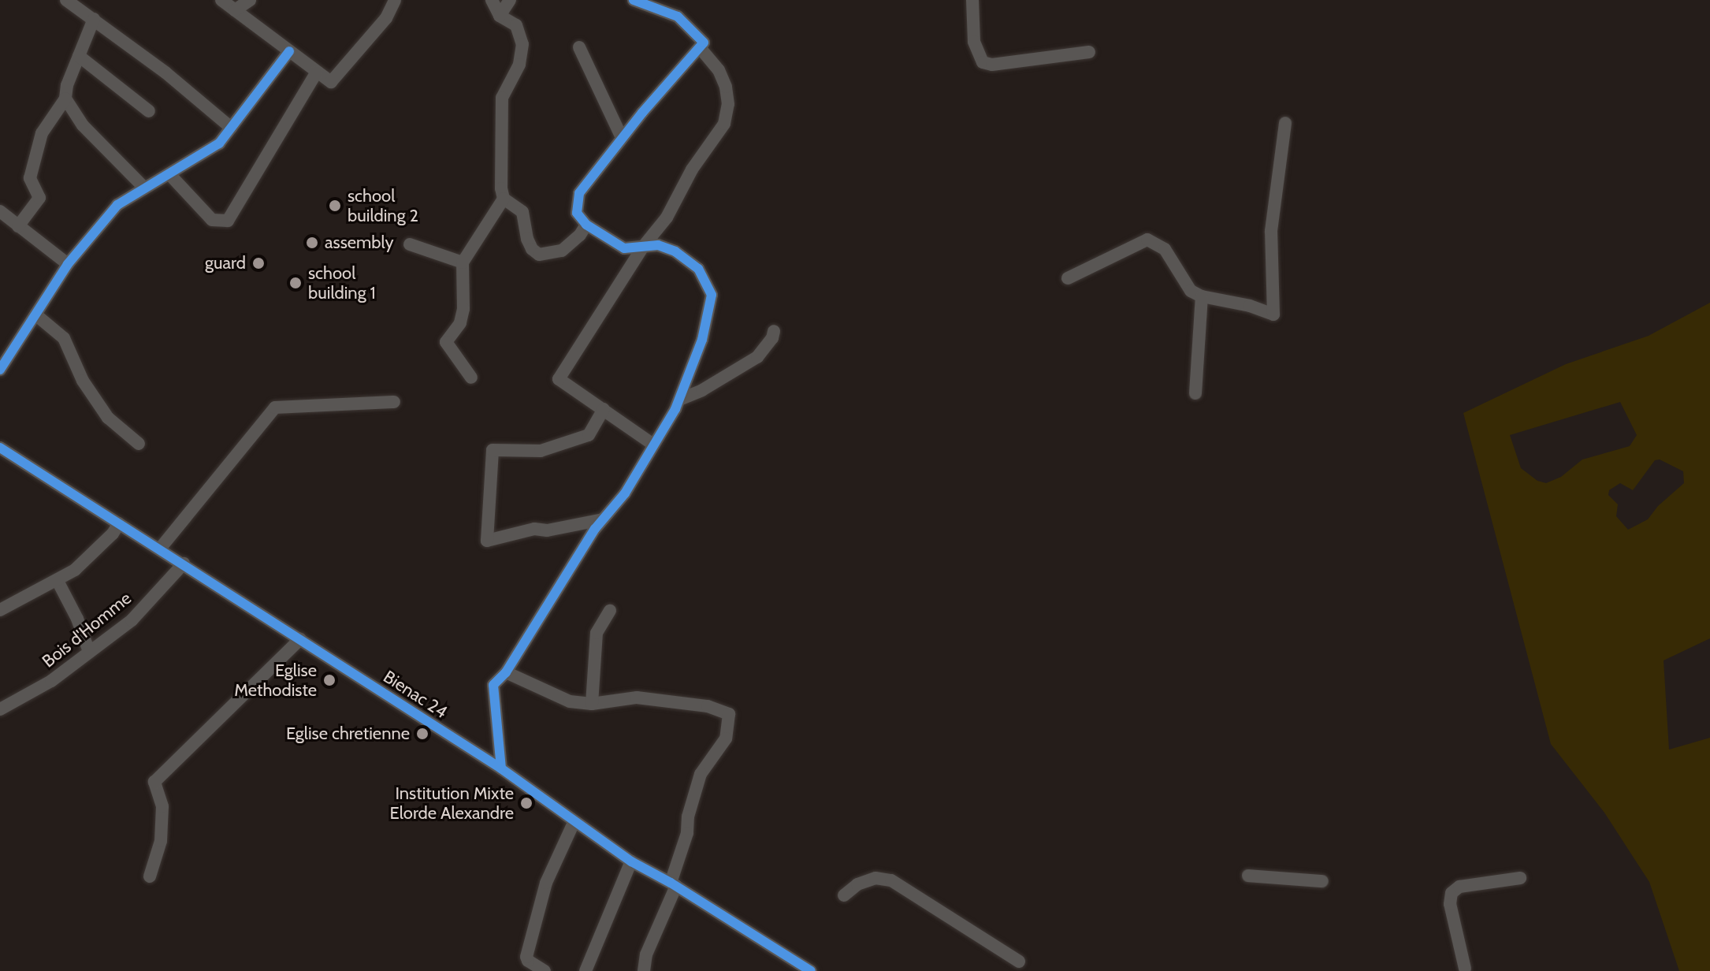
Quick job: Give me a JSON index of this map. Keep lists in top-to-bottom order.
{
  "streets": {
    "street": ["Bois d'Homme", "Bienac 24"]
  },
  "crossings": [
    ["Bois d'Homme", "Bienac 24"]
  ],
  "places": [
    "school building 2",
    "assembly",
    "guard",
    "school building 1",
    "Eglise Methodiste",
    "Eglise chretienne",
    "Institution Mixte Elorde Alexandre"
  ]
}
